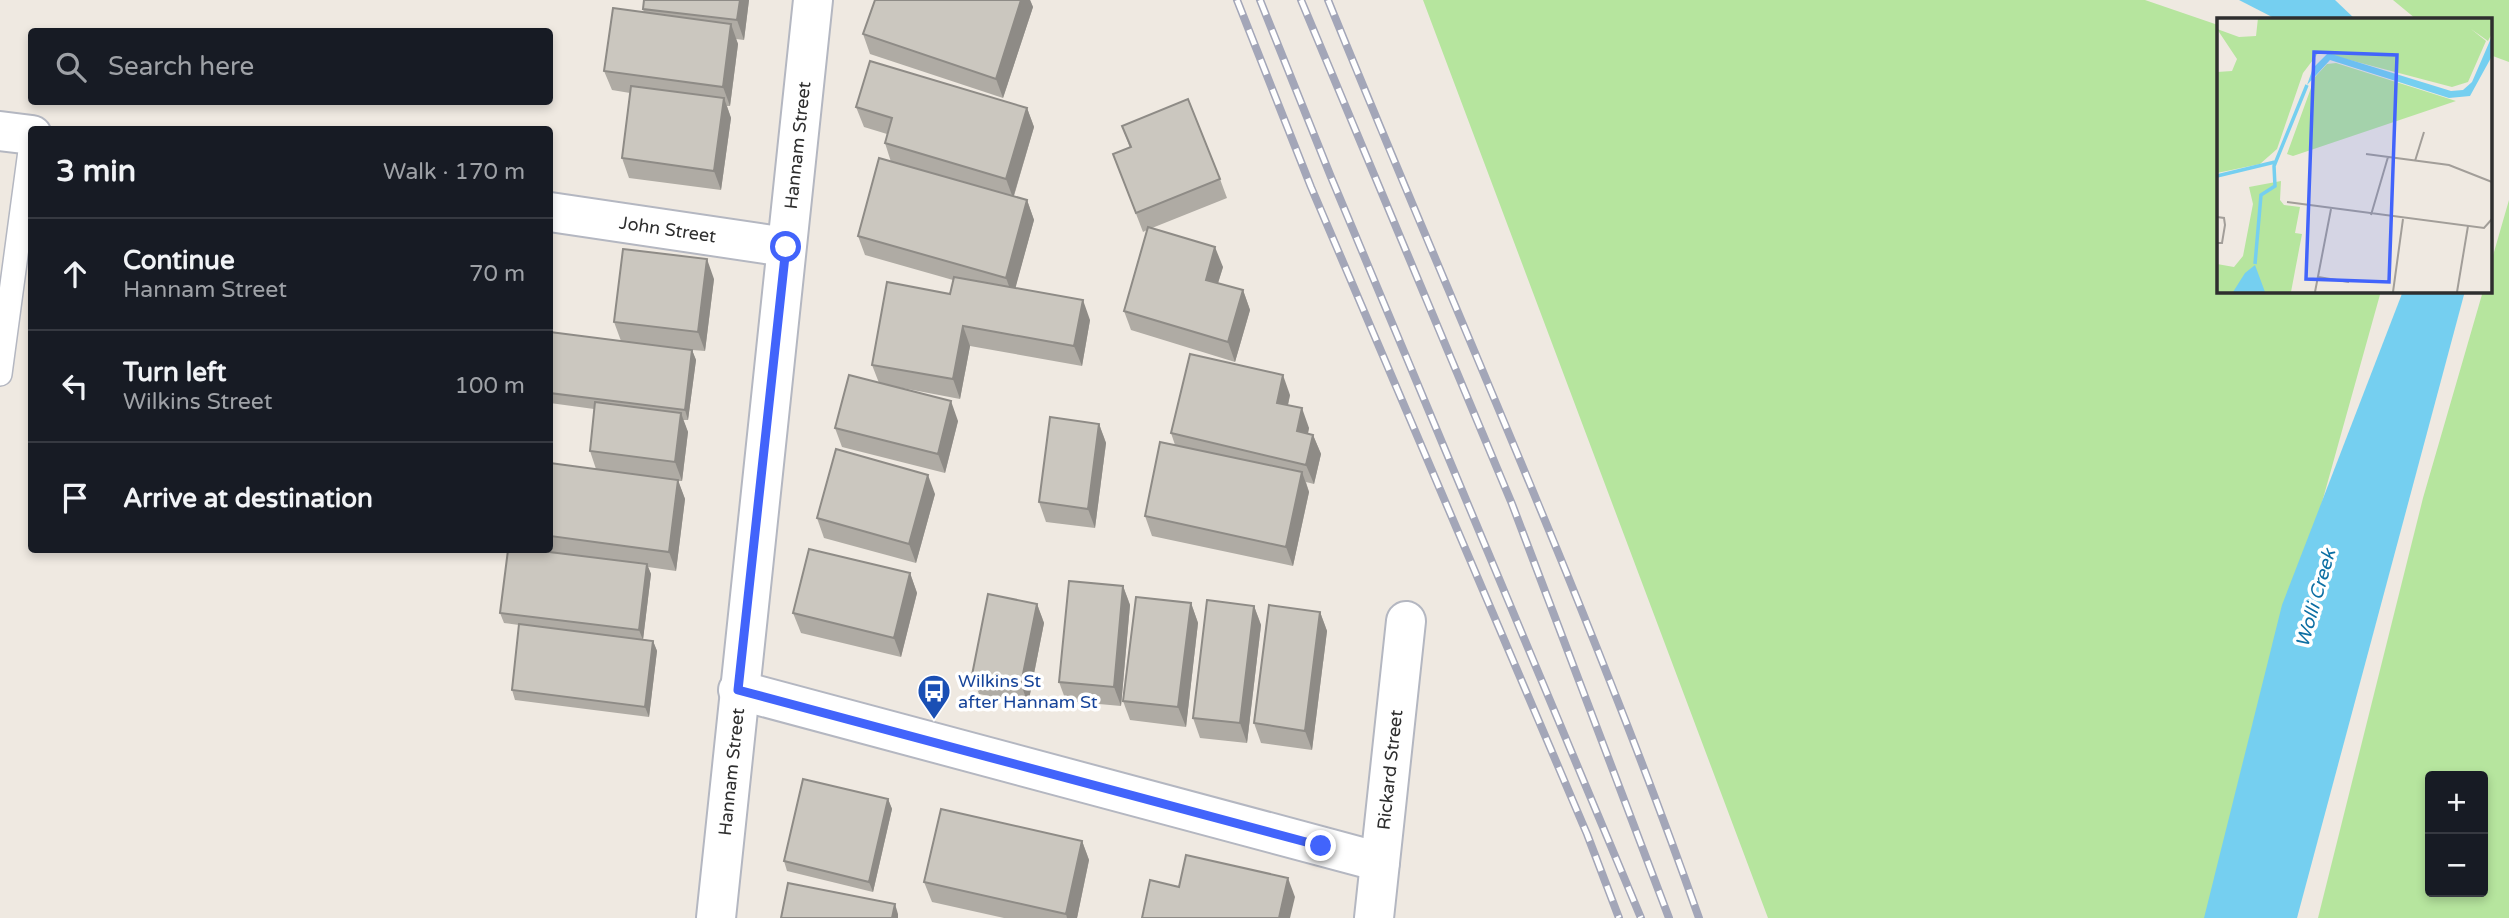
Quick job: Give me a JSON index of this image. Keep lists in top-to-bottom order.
{
  "streets": {
    "street": ["Hannam Street", "John Street", "Rickard Street"]
  },
  "crossings": [
    ["Hannam Street", "John Street"]
  ],
  "water": ["Wolli Creek"],
  "places": {
    "bus stop": ["Wilkins St after Hannam St"]
  },
  "page": {
    "search": "Search here",
    "heading": ["3 min", "Walk · 170 m"],
    "list": [
      ["Continue", "Hannam Street", "70 m"],
      ["Turn left", "Wilkins Street", "100 m"],
      "Arrive at destination"
    ],
    "map_buttons": ["+", "−"]
  }
}
